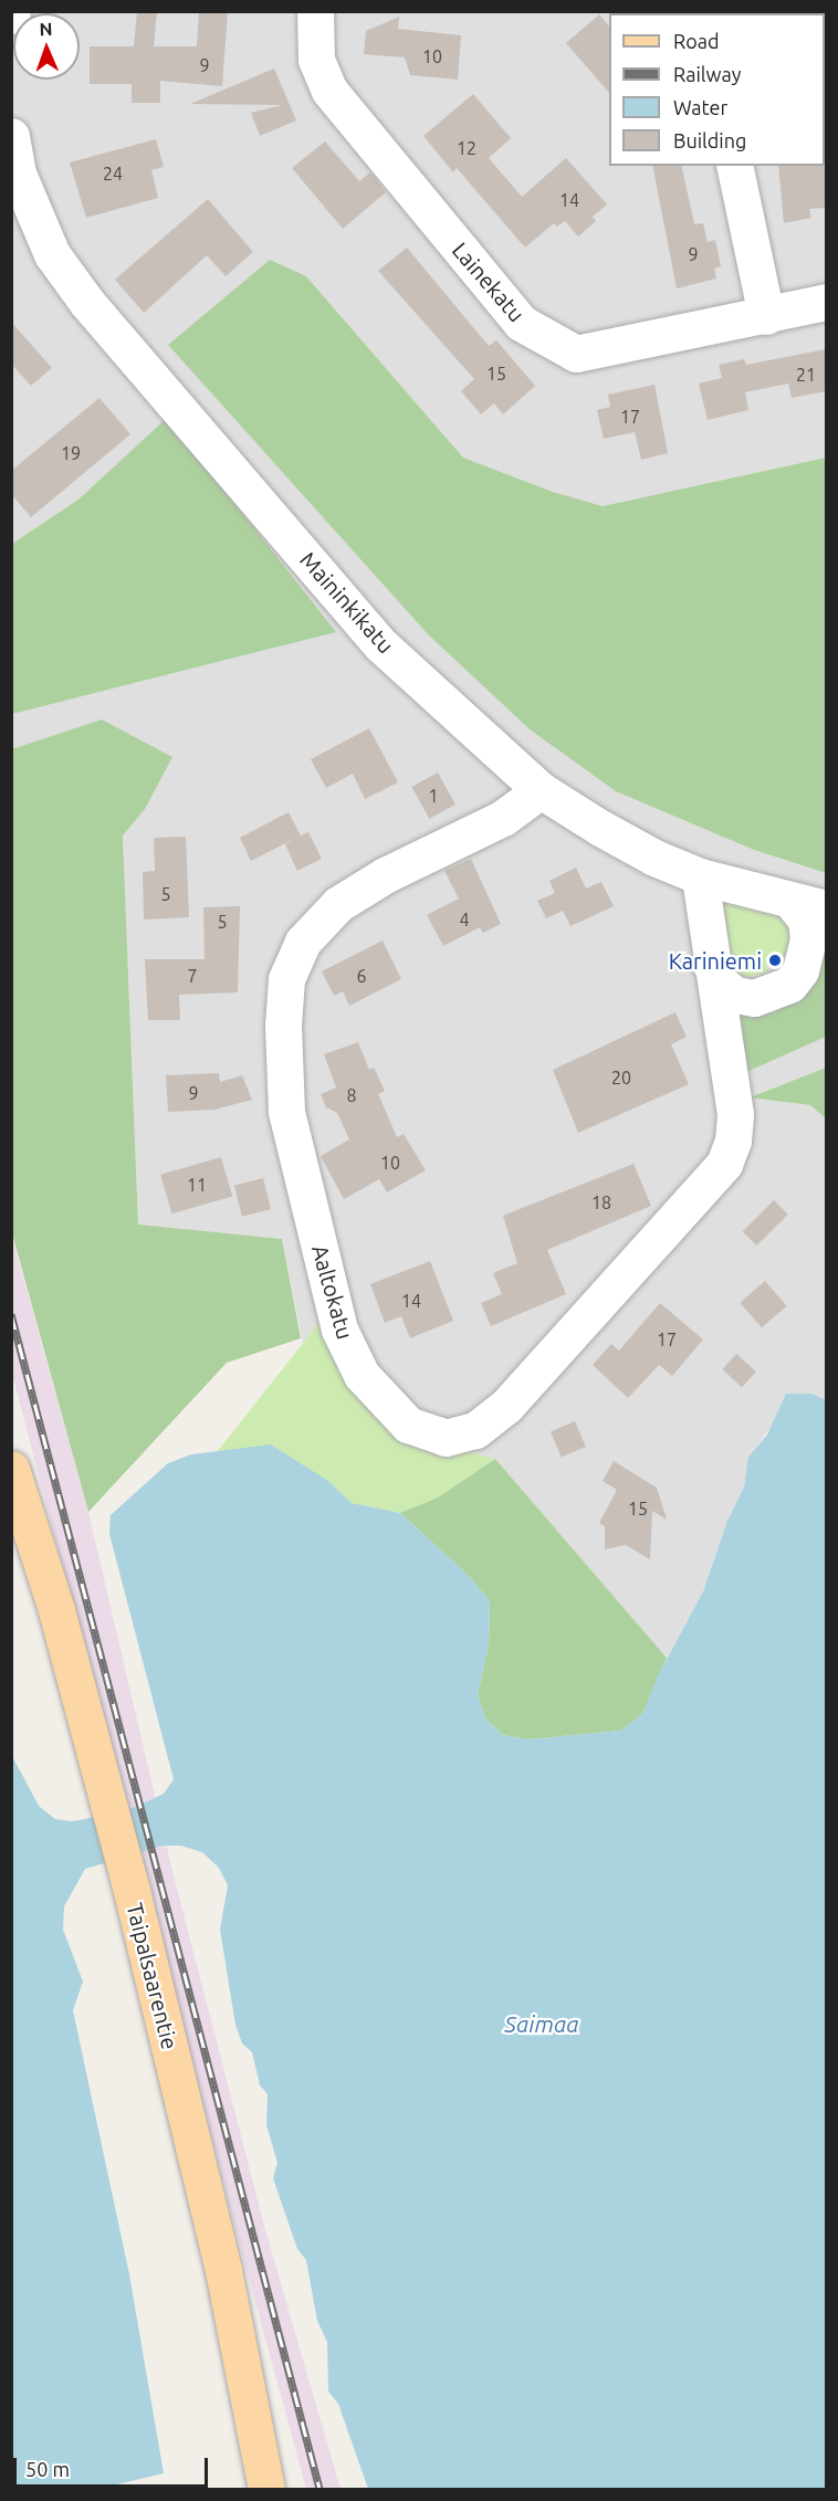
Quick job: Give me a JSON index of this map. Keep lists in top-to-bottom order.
{
  "streets": {
    "main road": ["Taipalsaarentie"],
    "street": ["Lainekatu", "Maininkikatu", "Aaltokatu"]
  },
  "crossings": [
    ["Maininkikatu", "Aaltokatu"]
  ],
  "water": ["Saimaa"],
  "places": ["Kariniemi"],
  "house_numbers": [
    "10",
    "9",
    "12",
    "24",
    "14",
    "9",
    "15",
    "21",
    "17",
    "19",
    "1",
    "5",
    "4",
    "5",
    "7",
    "6",
    "20",
    "9",
    "8",
    "10",
    "11",
    "18",
    "14",
    "17",
    "15"
  ],
  "legend": [
    "Road",
    "Railway",
    "Water",
    "Building"
  ],
  "scale_bar": "50 m",
  "north": "top"
}
